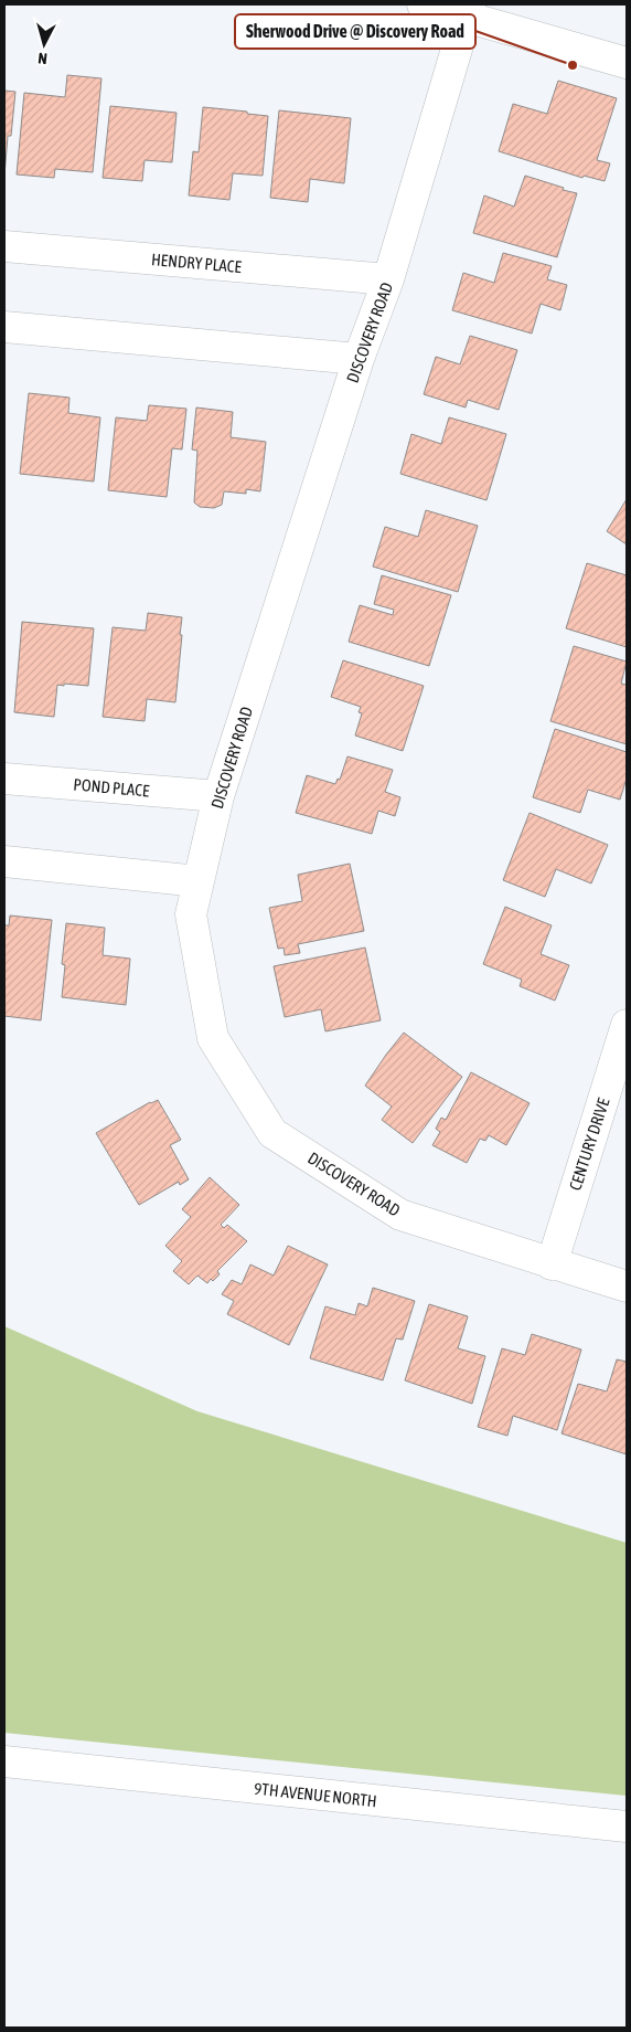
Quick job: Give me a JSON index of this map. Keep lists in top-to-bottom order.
{
  "streets": {
    "street": [
      "HENDRY PLACE",
      "DISCOVERY ROAD",
      "POND PLACE",
      "CENTURY DRIVE",
      "9TH AVENUE NORTH"
    ]
  },
  "crossings": [
    ["HENDRY PLACE", "DISCOVERY ROAD"],
    ["DISCOVERY ROAD", "POND PLACE"],
    ["DISCOVERY ROAD", "CENTURY DRIVE"]
  ],
  "places": ["Sherwood Drive @ Discovery Road"],
  "north": "bottom"
}
